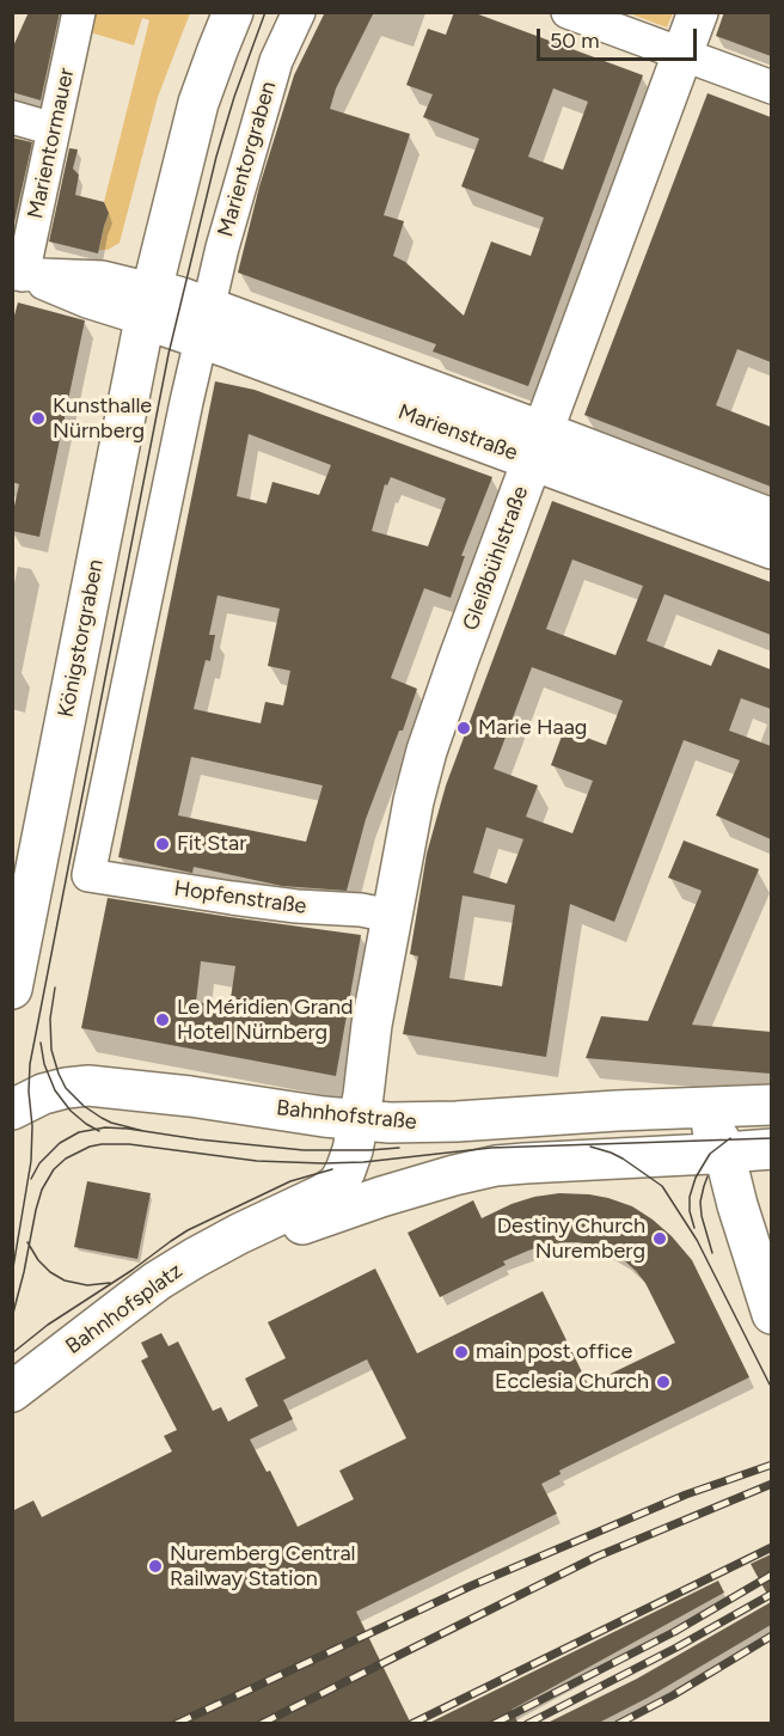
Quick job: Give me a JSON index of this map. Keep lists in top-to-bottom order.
{
  "streets": {
    "main road": [
      "Marienstraße",
      "Gleißbühlstraße",
      "Königstorgraben",
      "Bahnhofstraße",
      "Bahnhofsplatz"
    ],
    "street": ["Marientormauer", "Marientorgraben", "Hopfenstraße"]
  },
  "crossings": [
    ["Marientorgraben", "Marienstraße"],
    ["Marientorgraben", "Hopfenstraße"],
    ["Marienstraße", "Gleißbühlstraße"],
    ["Marienstraße", "Königstorgraben"],
    ["Marienstraße", "Hopfenstraße"],
    ["Gleißbühlstraße", "Hopfenstraße"],
    ["Gleißbühlstraße", "Bahnhofstraße"],
    ["Gleißbühlstraße", "Bahnhofsplatz"],
    ["Bahnhofstraße", "Bahnhofsplatz"]
  ],
  "places": [
    "Kunsthalle Nürnberg",
    "Marie Haag",
    "Fit Star",
    "Le Méridien Grand Hotel Nürnberg",
    "Destiny Church Nuremberg",
    "main post office",
    "Ecclesia Church",
    "Nuremberg Central Railway Station"
  ],
  "scale_bar": "50 m"
}
